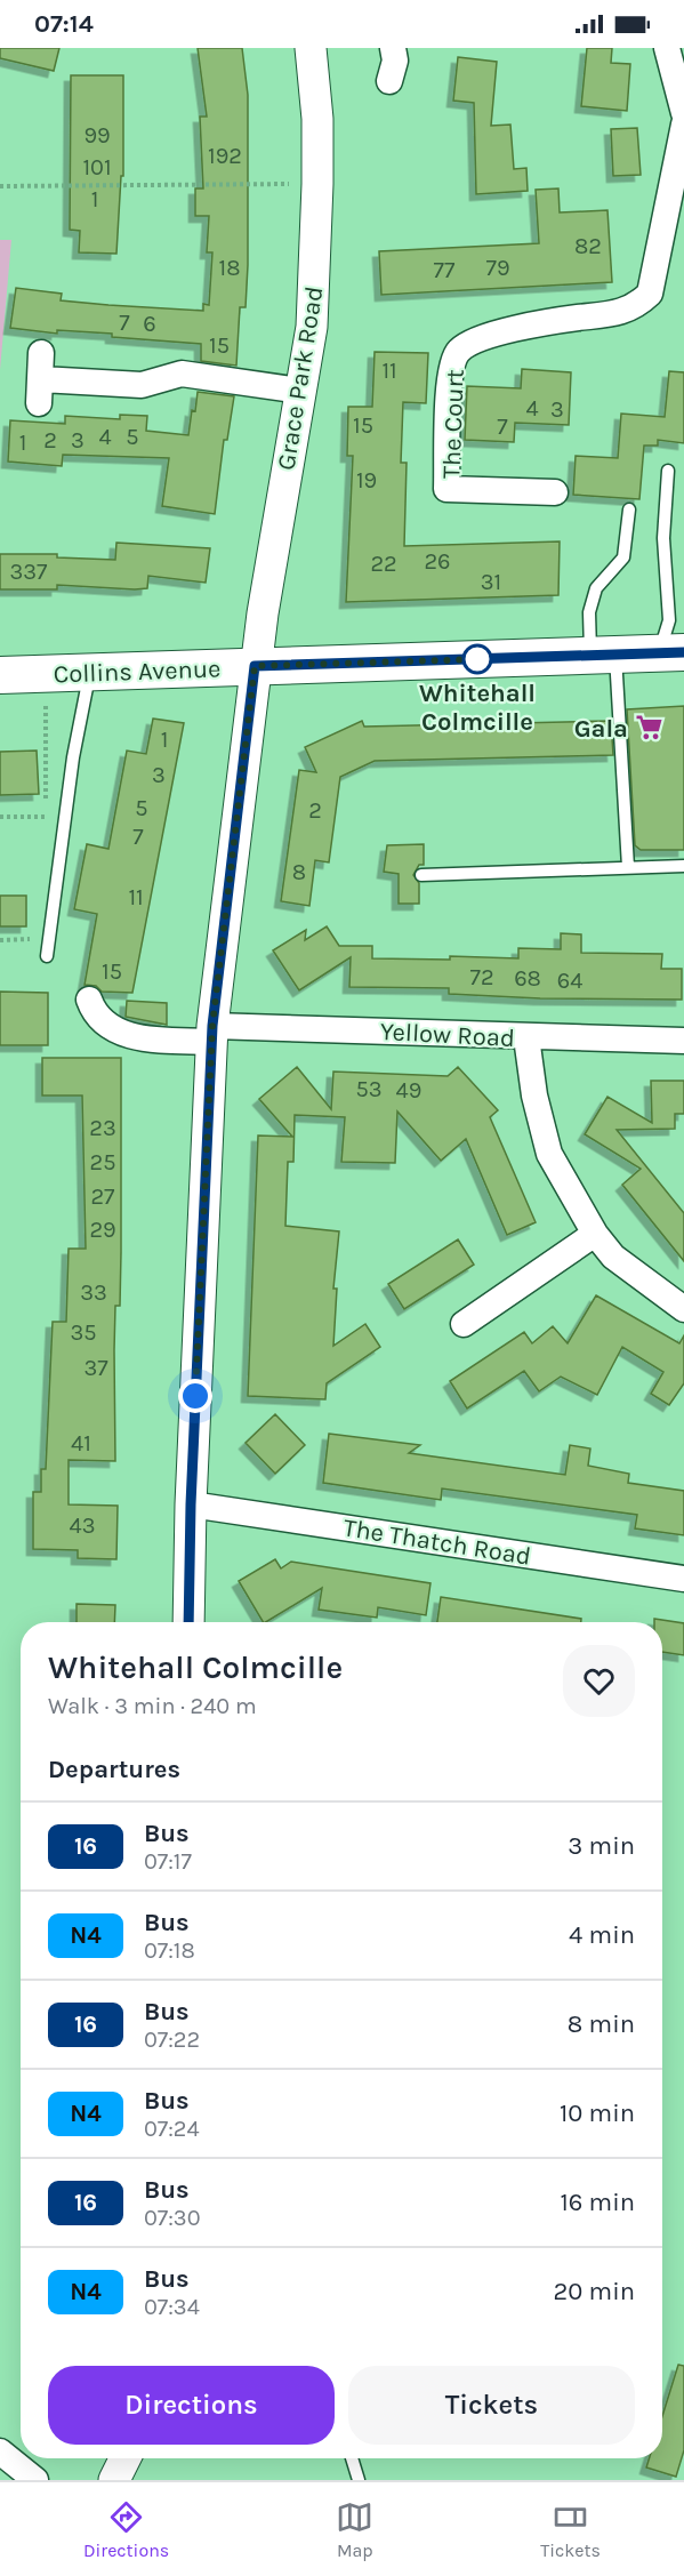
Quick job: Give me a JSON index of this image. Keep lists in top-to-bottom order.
{
  "streets": {
    "main road": ["Collins Avenue"],
    "street": [
      "Grace Park Road",
      "The Court",
      "Yellow Road",
      "The Thatch Road"
    ]
  },
  "crossings": [
    ["Grace Park Road", "Collins Avenue"],
    ["Grace Park Road", "Yellow Road"],
    ["Grace Park Road", "The Thatch Road"]
  ],
  "places": {
    "other": ["Whitehall Colmcille"],
    "supermarket": ["Gala"]
  },
  "lines": ["bus line 16"],
  "house_numbers": [
    "99",
    "192",
    "101",
    "1",
    "82",
    "18",
    "79",
    "77",
    "7",
    "6",
    "15",
    "11",
    "4",
    "3",
    "15",
    "7",
    "4",
    "5",
    "2",
    "3",
    "1",
    "19",
    "26",
    "22",
    "337",
    "31",
    "1",
    "3",
    "5",
    "2",
    "7",
    "8",
    "11",
    "15",
    "72",
    "68",
    "64",
    "53",
    "49",
    "23",
    "25",
    "27",
    "29",
    "33",
    "35",
    "37",
    "41",
    "43"
  ],
  "page": {
    "status": "07:14",
    "heading": [
      ["Whitehall Colmcille", "Walk · 3 min · 240 m"],
      "Departures"
    ],
    "list": [
      {
        "mark": "16",
        "name": "Bus",
        "note": "07:17",
        "value": "3 min"
      },
      {
        "mark": "N4",
        "name": "Bus",
        "note": "07:18",
        "value": "4 min"
      },
      {
        "mark": "16",
        "name": "Bus",
        "note": "07:22",
        "value": "8 min"
      },
      {
        "mark": "N4",
        "name": "Bus",
        "note": "07:24",
        "value": "10 min"
      },
      {
        "mark": "16",
        "name": "Bus",
        "note": "07:30",
        "value": "16 min"
      },
      {
        "mark": "N4",
        "name": "Bus",
        "note": "07:34",
        "value": "20 min"
      }
    ],
    "buttons": ["Directions", "Tickets"],
    "tabs": ["Directions", "Map", "Tickets"]
  }
}
